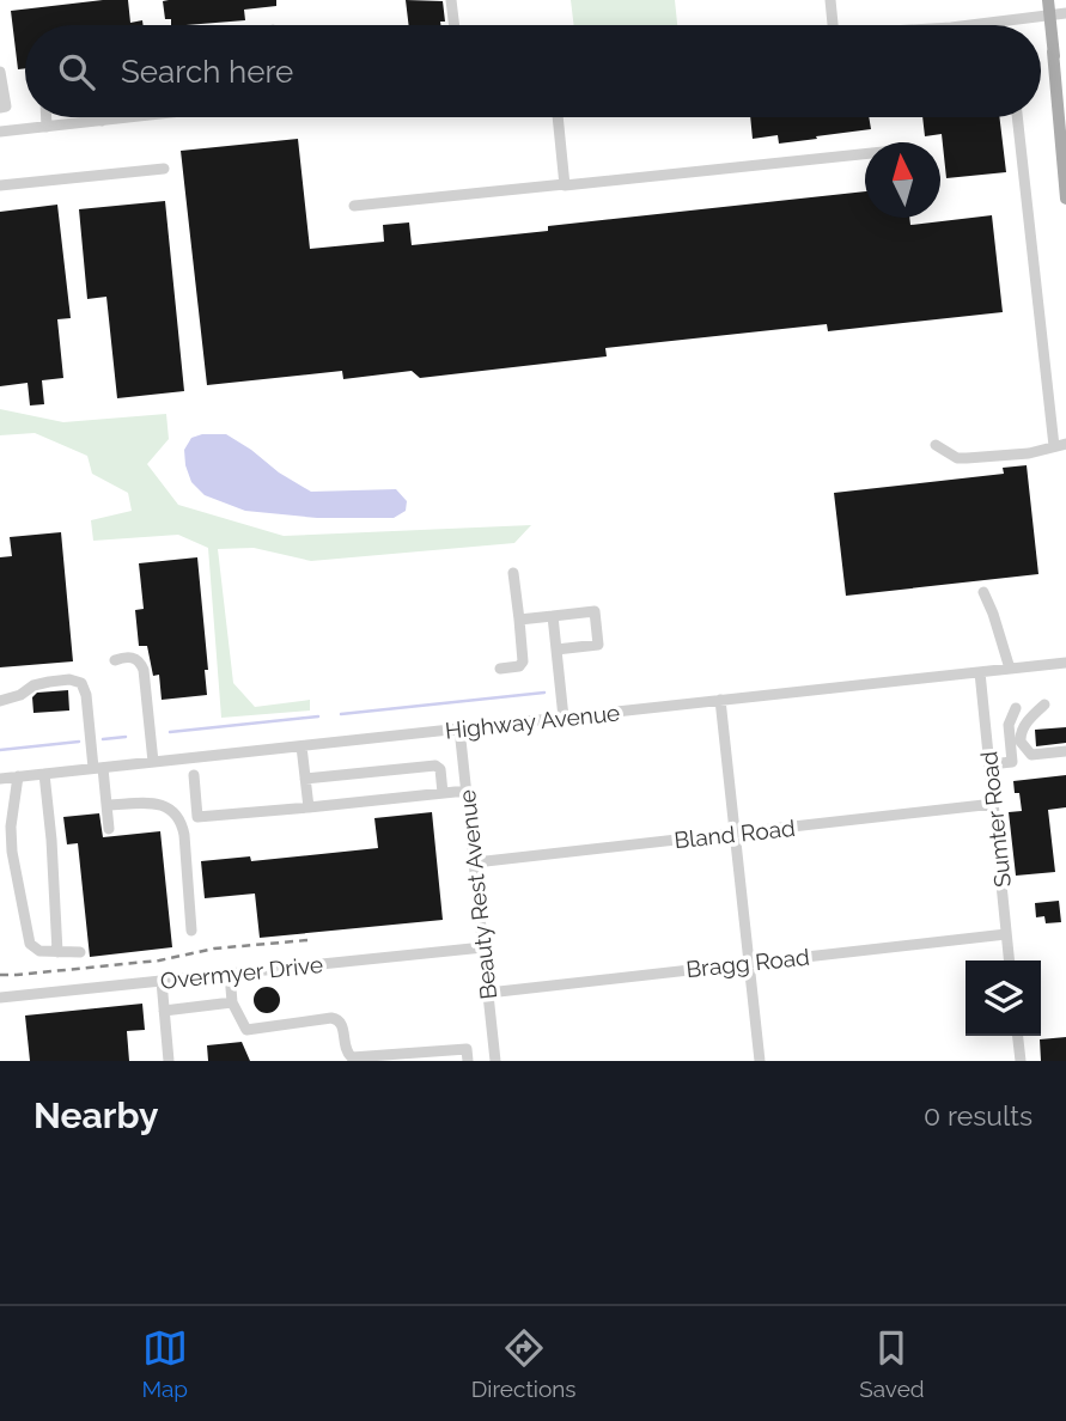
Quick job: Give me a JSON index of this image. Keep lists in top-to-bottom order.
{
  "streets": {
    "street": [
      "Highway Avenue",
      "Sumter Road",
      "Bland Road",
      "Beauty Rest Avenue",
      "Bragg Road",
      "Overmyer Drive"
    ]
  },
  "crossings": [
    ["Highway Avenue", "Sumter Road"],
    ["Highway Avenue", "Beauty Rest Avenue"],
    ["Sumter Road", "Bland Road"],
    ["Sumter Road", "Bragg Road"],
    ["Bland Road", "Beauty Rest Avenue"],
    ["Beauty Rest Avenue", "Bragg Road"],
    ["Beauty Rest Avenue", "Overmyer Drive"]
  ],
  "north": "top",
  "page": {
    "search": "Search here",
    "heading": ["Nearby", "0 results"],
    "nav": ["Map", "Directions", "Saved"]
  }
}
